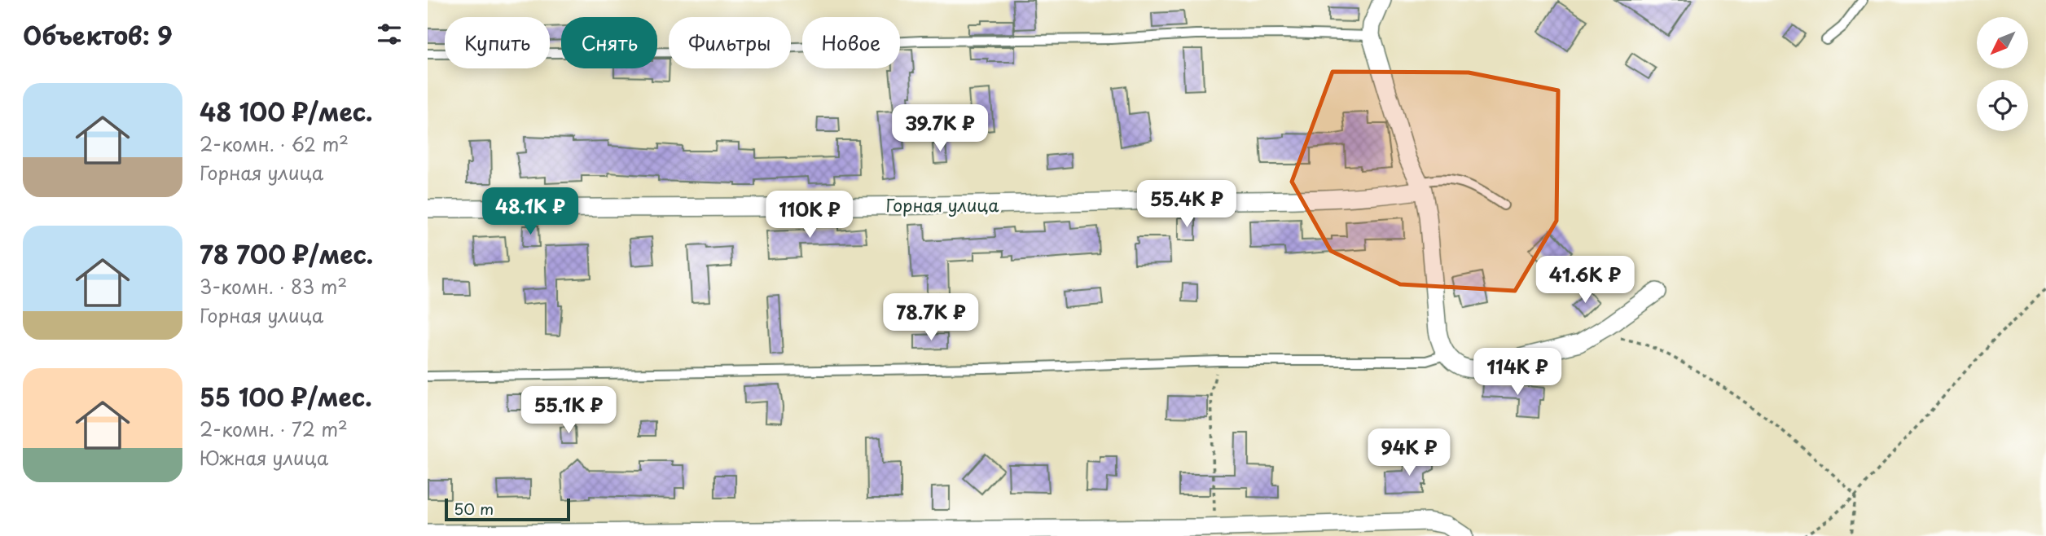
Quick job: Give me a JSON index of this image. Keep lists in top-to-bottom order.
{
  "streets": {
    "street": ["Горная улица"]
  },
  "scale_bar": "50 m",
  "north": "bottom left",
  "page": {
    "heading": "Объектов: 9",
    "chip": [
      "Купить",
      "Снять",
      "Фильтры",
      "Новое"
    ],
    "list": [
      {
        "name": "48 100 ₽/мес.",
        "note": "2-комн. · 62 m² · Горная улица"
      },
      {
        "name": "78 700 ₽/мес.",
        "note": "3-комн. · 83 m² · Горная улица"
      },
      {
        "name": "55 100 ₽/мес.",
        "note": "2-комн. · 72 m² · Южная улица"
      }
    ],
    "price": [
      "39.7K ₽",
      "55.4K ₽",
      "48.1K ₽",
      "110K ₽",
      "41.6K ₽",
      "78.7K ₽",
      "114K ₽",
      "55.1K ₽",
      "94K ₽"
    ],
    "scale": "50 m"
  }
}
